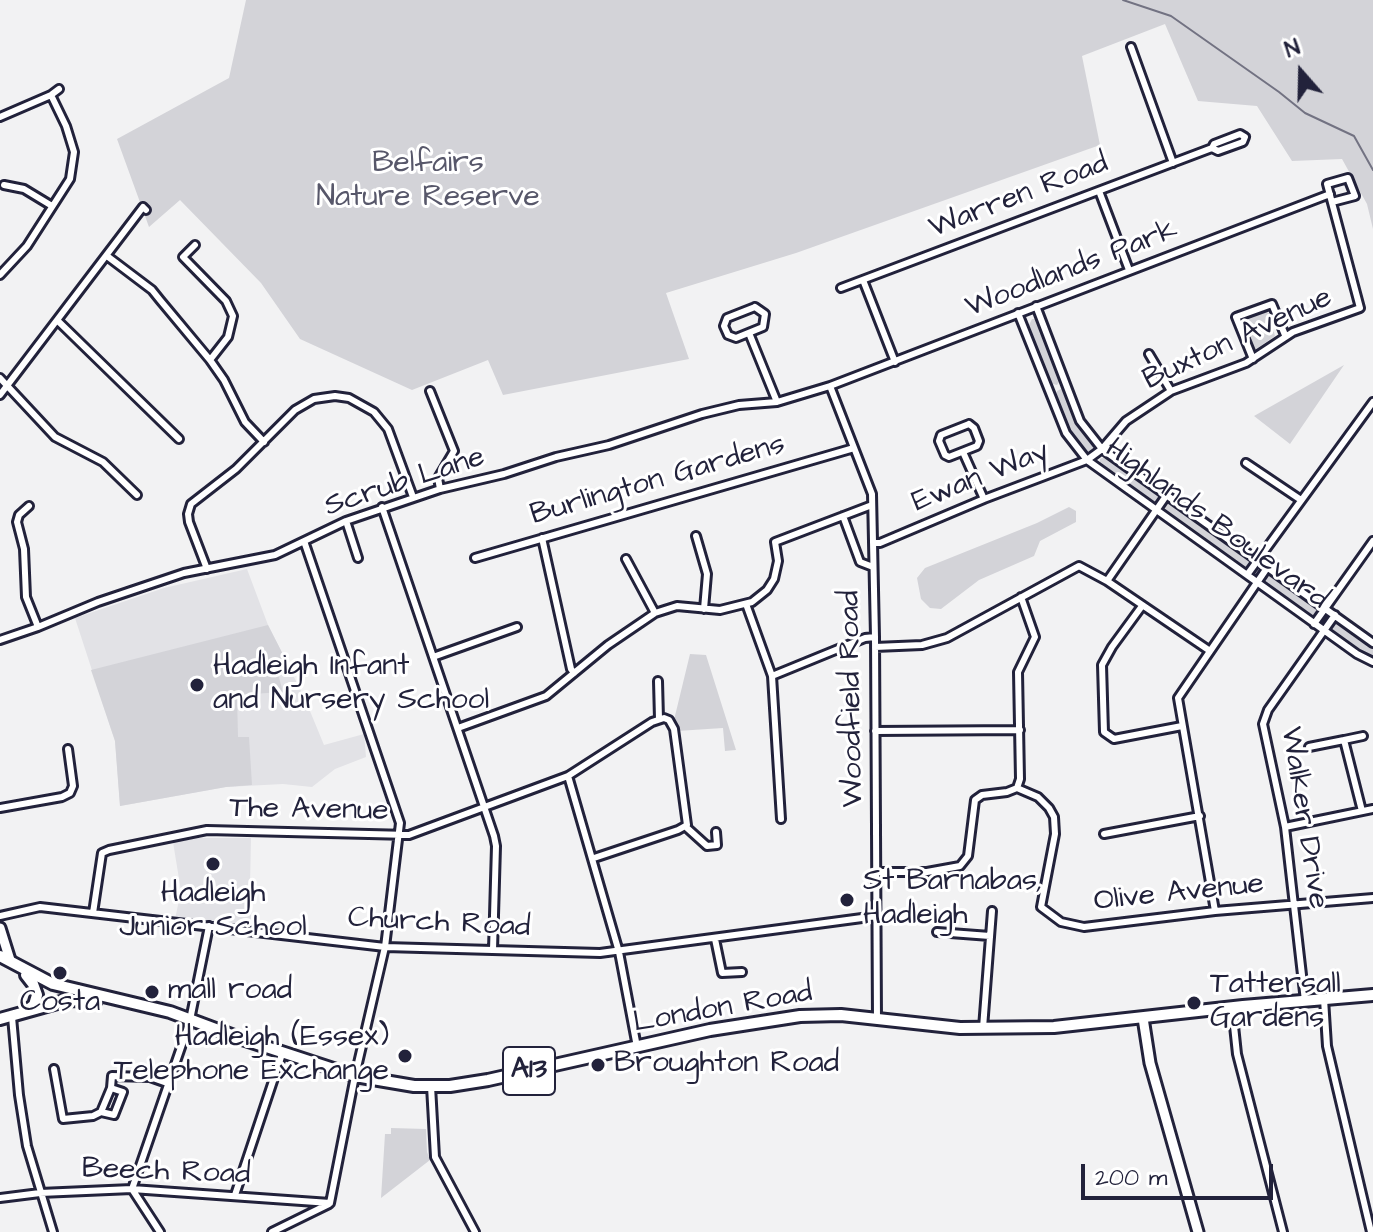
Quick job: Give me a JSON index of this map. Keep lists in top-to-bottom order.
{
  "streets": {
    "main road": ["London Road", "A13"],
    "street": [
      "Warren Road",
      "Woodlands Park",
      "Buxton Avenue",
      "Ewan Way",
      "Burlington Gardens",
      "Scrub Lane",
      "Highlands Boulevard",
      "Woodfield Road",
      "The Avenue",
      "Walker Drive",
      "Olive Avenue",
      "Church Road",
      "Beech Road"
    ]
  },
  "crossings": [
    ["Woodlands Park", "Buxton Avenue"],
    ["Woodlands Park", "Scrub Lane"],
    ["Woodlands Park", "Highlands Boulevard"],
    ["Woodlands Park", "Woodfield Road"],
    ["Buxton Avenue", "Ewan Way"],
    ["Buxton Avenue", "Highlands Boulevard"],
    ["Ewan Way", "Highlands Boulevard"],
    ["Ewan Way", "Woodfield Road"],
    ["Burlington Gardens", "Woodfield Road"],
    ["Scrub Lane", "Woodfield Road"],
    ["Highlands Boulevard", "Walker Drive"],
    ["Woodfield Road", "Church Road"],
    ["Woodfield Road", "London Road"],
    ["The Avenue", "Church Road"],
    ["Walker Drive", "Olive Avenue"],
    ["Walker Drive", "London Road"],
    ["London Road", "A13"]
  ],
  "parks": ["Belfairs Nature Reserve"],
  "places": [
    "Hadleigh Infant and Nursery School",
    "Hadleigh Junior School",
    "St Barnabas, Hadleigh",
    "Costa",
    "mall road",
    "Tattersall Gardens",
    "Hadleigh (Essex) Telephone Exchange",
    "Broughton Road"
  ],
  "scale_bar": "200 m",
  "north": "top"
}
